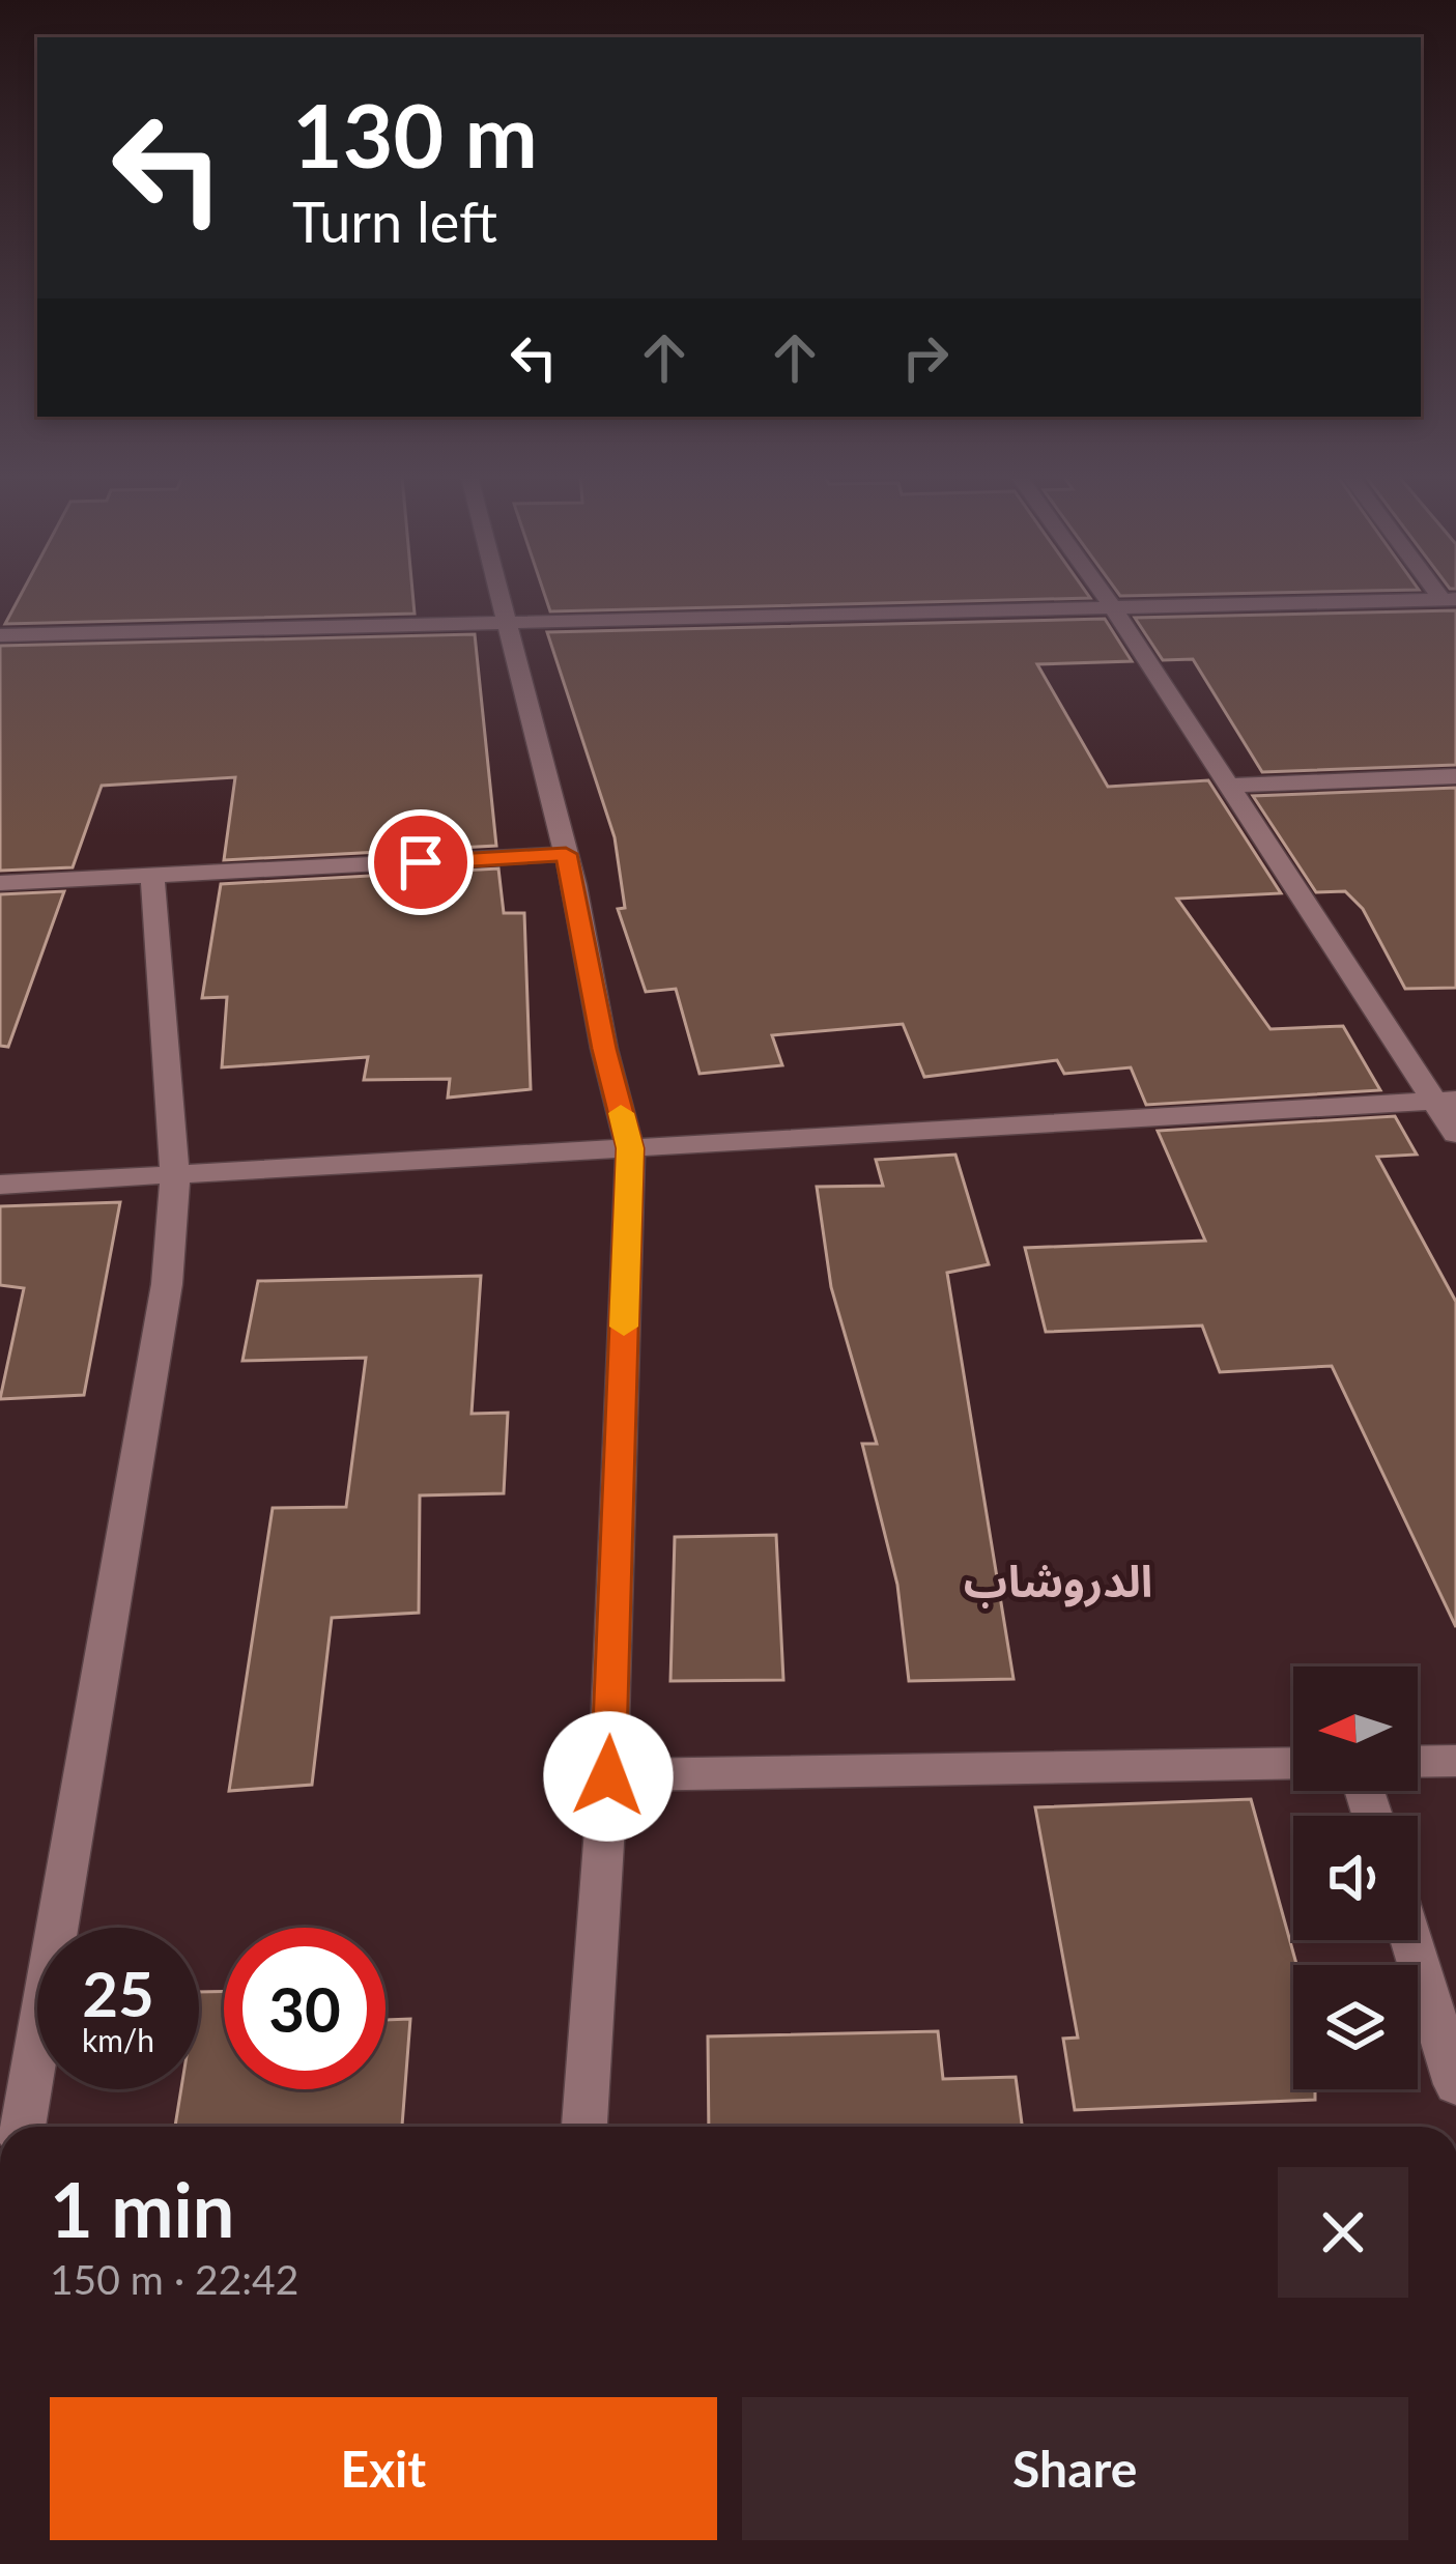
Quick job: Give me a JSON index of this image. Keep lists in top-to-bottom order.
{
  "districts": ["الدروشاب"],
  "north": "left",
  "page": {
    "turn": ["130 m", "Turn left"],
    "speed": "25 km/h",
    "limit": "30",
    "heading": ["1 min", "150 m · 22:42"],
    "buttons": ["Exit", "Share"]
  }
}
